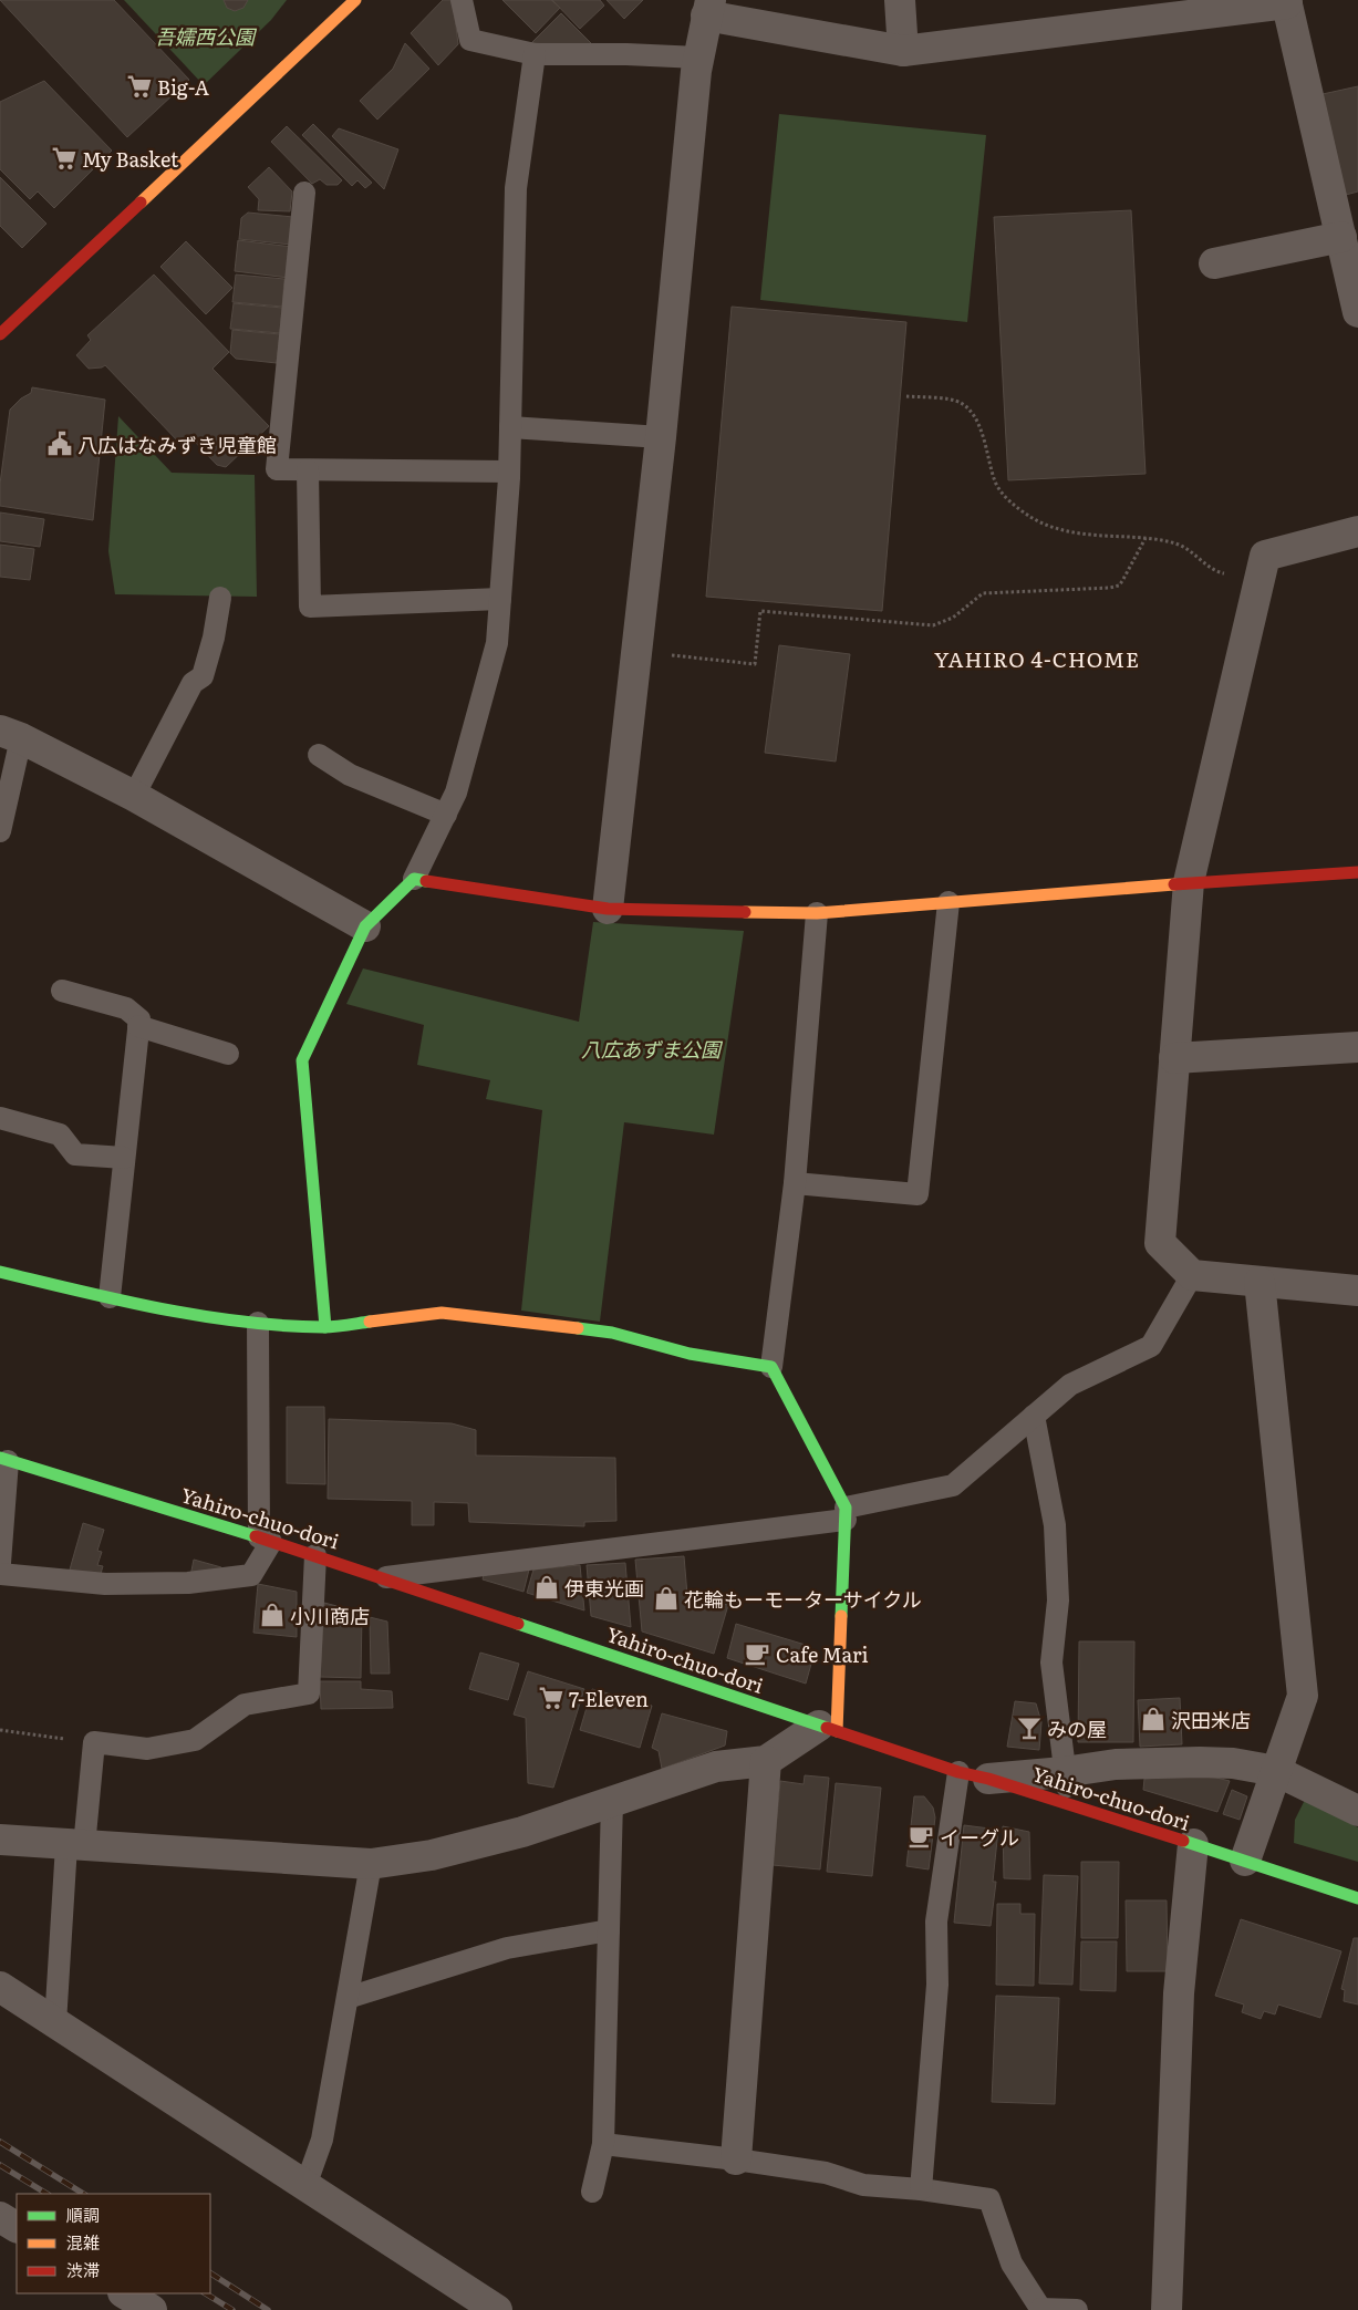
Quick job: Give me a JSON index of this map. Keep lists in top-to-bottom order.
{
  "streets": {
    "street": ["Yahiro-chuo-dori"]
  },
  "districts": ["YAHIRO 4-CHOME"],
  "parks": ["吾嬬西公園", "八広あずま公園"],
  "places": {
    "supermarket": ["Big-A", "My Basket", "7-Eleven"],
    "public building": ["八広はなみずき児童館"],
    "shop": [
      "伊東光画",
      "花輪もーモーターサイクル",
      "小川商店",
      "沢田米店"
    ],
    "cafe": ["Cafe Mari", "イーグル"],
    "bar": ["みの屋"]
  },
  "legend": ["順調", "混雑", "渋滞"]
}
